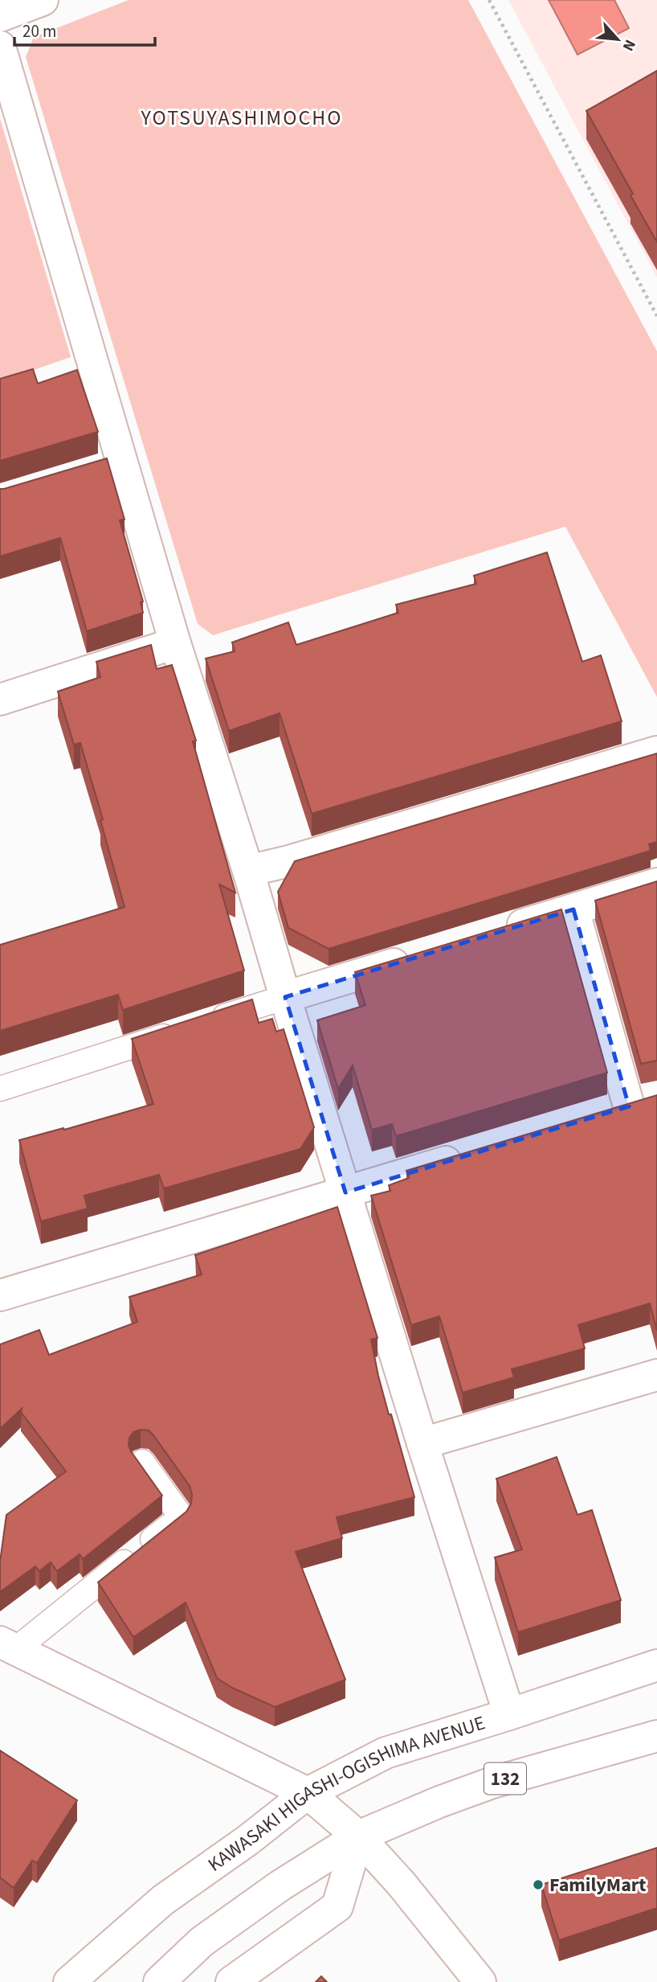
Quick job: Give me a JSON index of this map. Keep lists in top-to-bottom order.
{
  "streets": {
    "main road": ["132", "KAWASAKI HIGASHI-OGISHIMA AVENUE"]
  },
  "districts": ["YOTSUYASHIMOCHO"],
  "places": ["FamilyMart"],
  "scale_bar": "20 m",
  "north": "bottom right"
}
